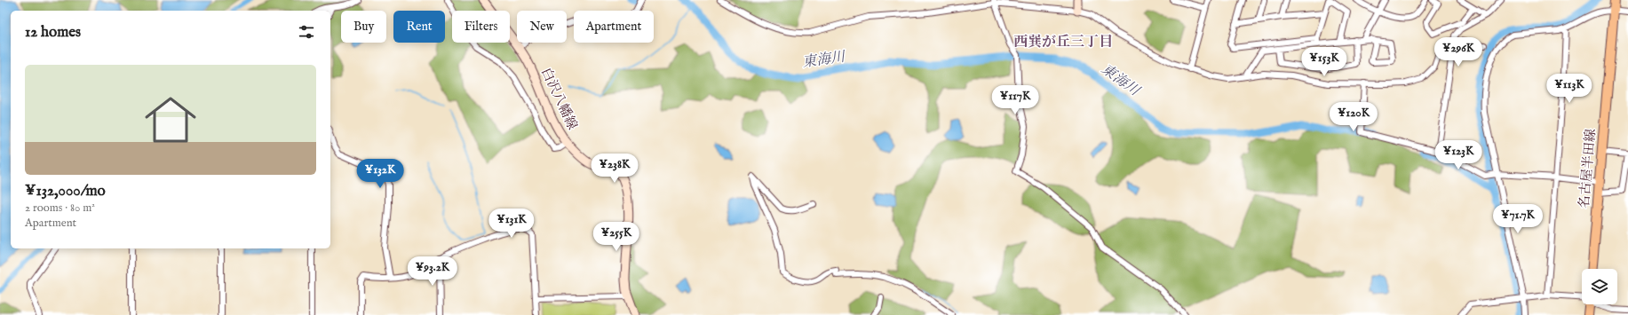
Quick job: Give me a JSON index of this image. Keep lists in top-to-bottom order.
{
  "streets": {
    "main road": ["白沢八幡線", "名古屋半田線"]
  },
  "districts": ["西巽が丘三丁目"],
  "water": ["東海川"],
  "page": {
    "chip": [
      "Buy",
      "Rent",
      "Filters",
      "New",
      "Apartment"
    ],
    "heading": "12 homes",
    "price": [
      "¥296K",
      "¥153K",
      "¥113K",
      "¥117K",
      "¥120K",
      "¥123K",
      "¥238K",
      "¥132K",
      "¥71.7K",
      "¥131K",
      "¥255K",
      "¥93.2K"
    ],
    "list": [
      {
        "name": "¥132,000/mo",
        "note": "2 rooms · 80 m² · Apartment"
      }
    ]
  }
}
